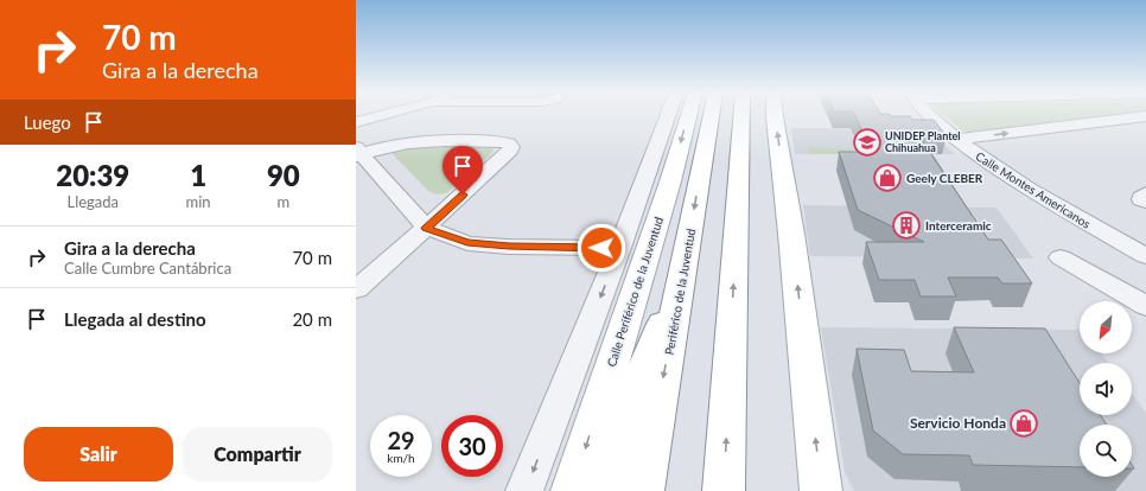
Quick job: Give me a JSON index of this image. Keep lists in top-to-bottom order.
{
  "streets": {
    "main road": ["Calle Periférico de la Juventud", "Periférico de la Juventud"],
    "street": ["Calle Montes Americanos"]
  },
  "places": {
    "school or university": ["UNIDEP Plantel Chihuahua"],
    "shop": ["Geely CLEBER", "Servicio Honda"],
    "building": ["Interceramic"]
  },
  "north": "bottom left",
  "page": {
    "turn": ["70 m", "Gira a la derecha"],
    "then": "Luego",
    "eta": [
      "20:39",
      "Llegada",
      "1",
      "min",
      "90",
      "m"
    ],
    "list": [
      {
        "name": "Gira a la derecha",
        "note": "Calle Cumbre Cantábrica",
        "value": "70 m"
      },
      {
        "name": "Llegada al destino",
        "value": "20 m"
      }
    ],
    "speed": "29 km/h",
    "limit": "30",
    "buttons": ["Salir", "Compartir"]
  }
}
